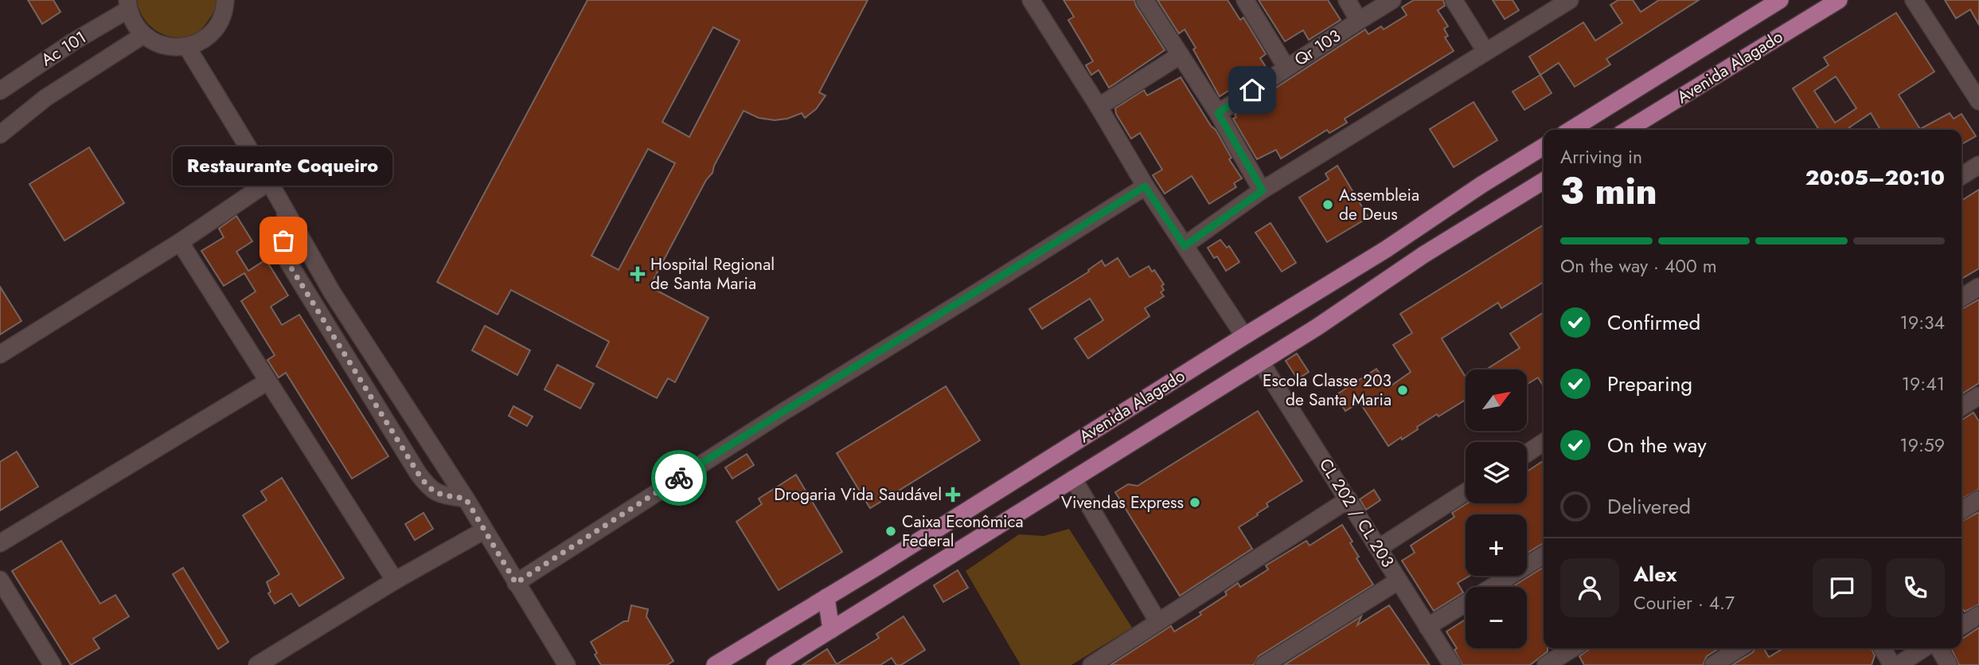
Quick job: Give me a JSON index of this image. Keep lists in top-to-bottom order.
{
  "streets": {
    "main road": ["Avenida Alagado"],
    "street": ["Qr 103", "Ac 101", "CL 202 / CL 203"]
  },
  "crossings": [
    ["Avenida Alagado", "CL 202 / CL 203"]
  ],
  "places": {
    "other": [
      "Assembleia de Deus",
      "Restaurante Coqueiro",
      "Escola Classe 203 de Santa Maria",
      "Vivendas Express",
      "Caixa Econômica Federal"
    ],
    "health": ["Hospital Regional de Santa Maria", "Drogaria Vida Saudável"]
  },
  "north": "top right",
  "page": {
    "heading": ["3 min", "Arriving in", "20:05–20:10"],
    "panel": ["Alex", "Courier · 4.7"],
    "bubble": "Restaurante Coqueiro",
    "bar": "On the way · 400 m",
    "list": [
      ["Confirmed", "19:34"],
      ["Preparing", "19:41"],
      ["On the way", "19:59"],
      "Delivered"
    ],
    "map_buttons": ["+", "−"]
  }
}
